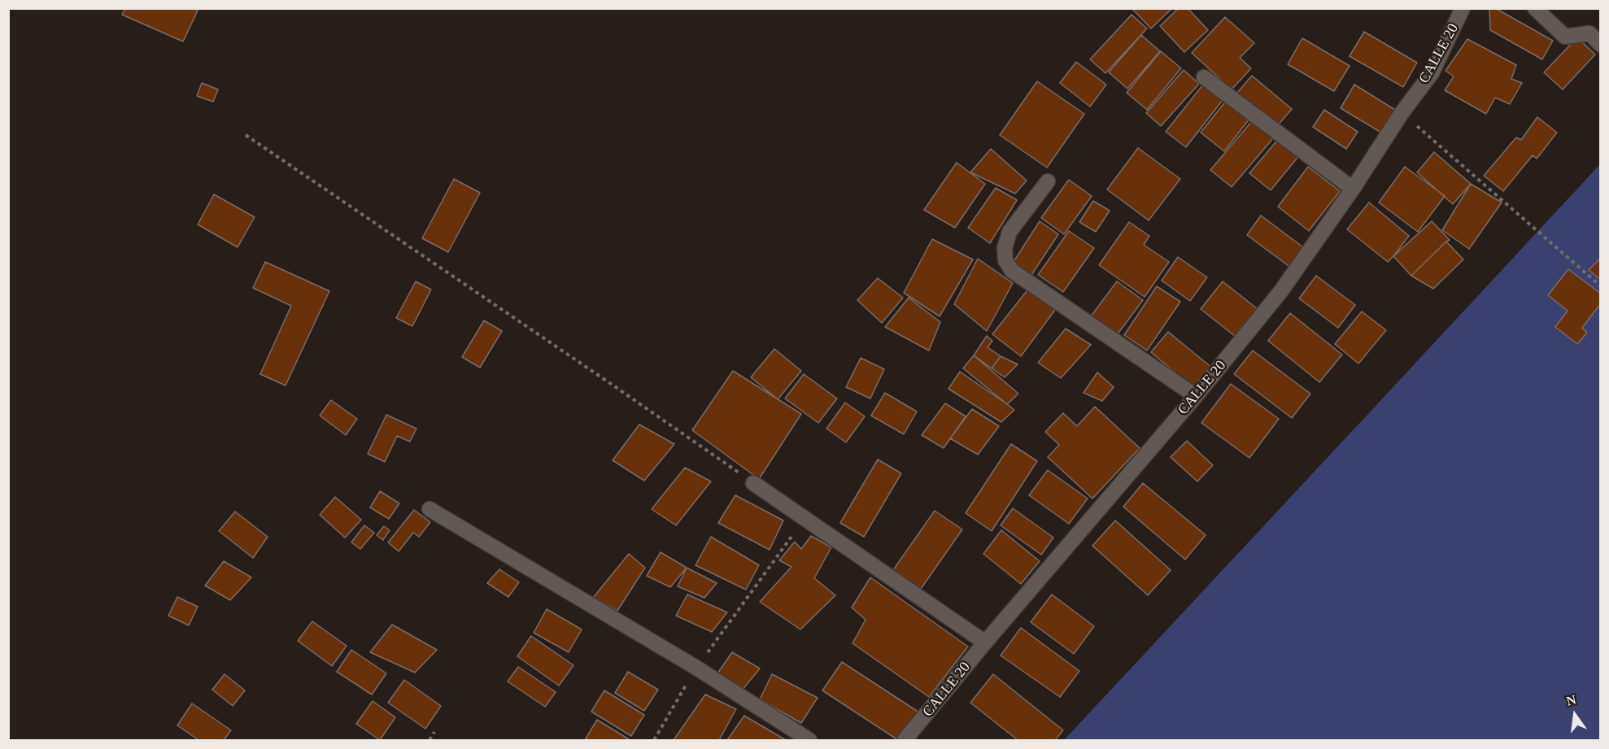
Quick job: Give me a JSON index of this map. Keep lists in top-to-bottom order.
{
  "streets": {
    "street": ["CALLE 20"]
  },
  "north": "top"
}
